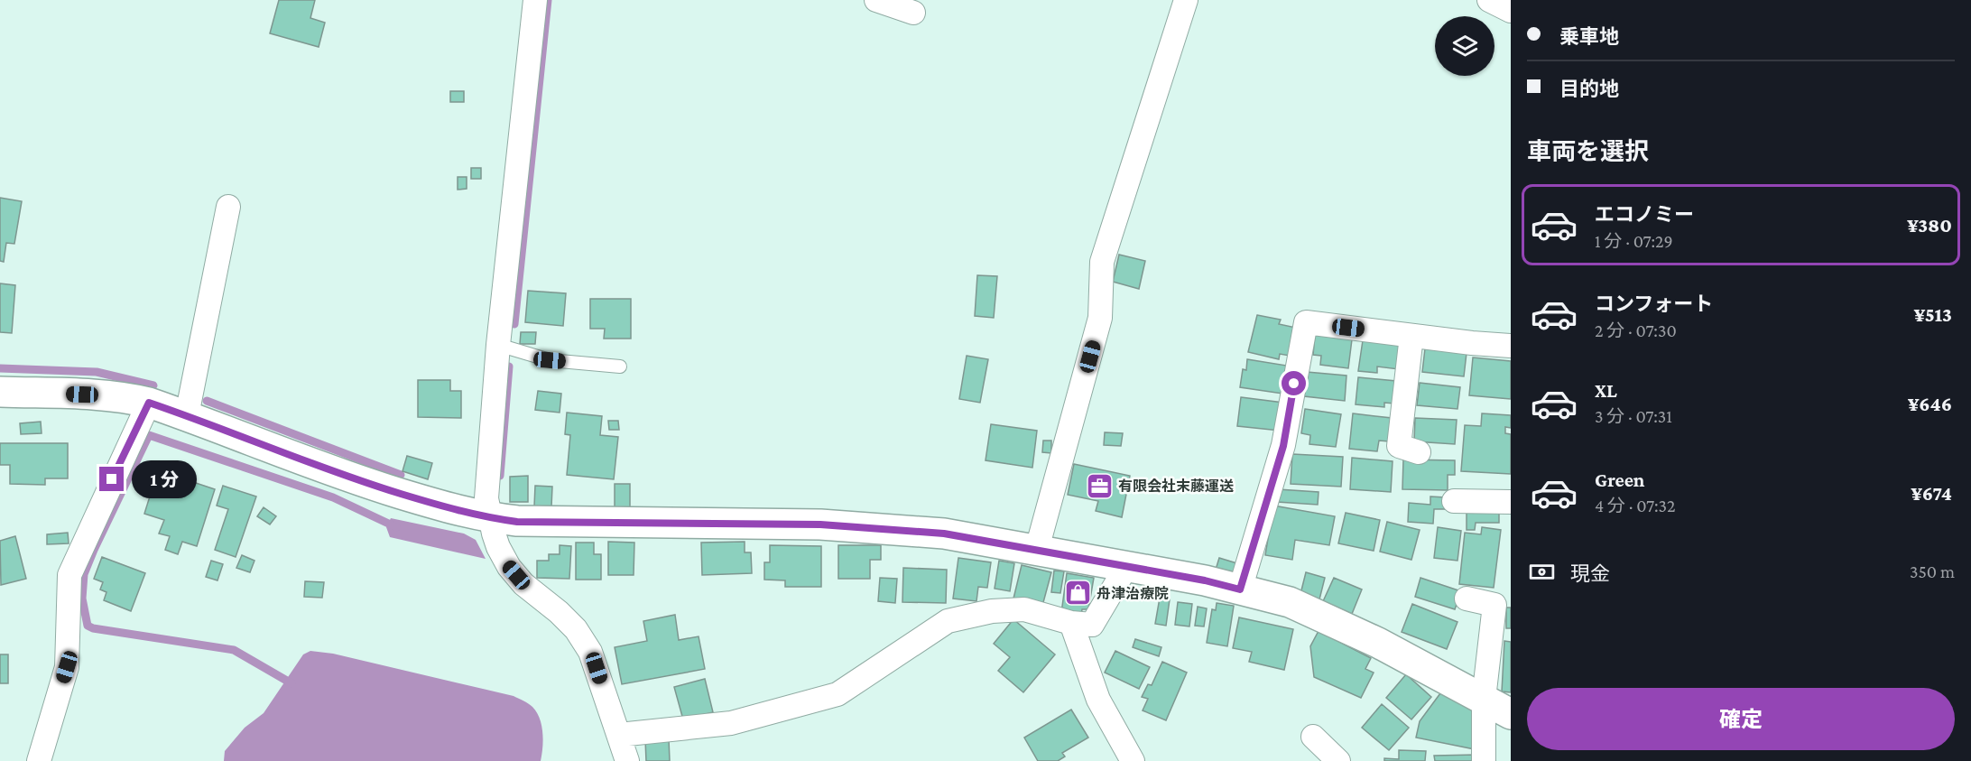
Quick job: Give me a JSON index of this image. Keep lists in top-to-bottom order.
{
  "places": {
    "office": ["有限会社末藤運送"],
    "shop": ["舟津治療院"]
  },
  "page": {
    "banner": ["乗車地", "目的地"],
    "heading": "車両を選択",
    "list": [
      {
        "name": "エコノミー",
        "note": "1 分 · 07:29",
        "value": "¥380"
      },
      {
        "name": "コンフォート",
        "note": "2 分 · 07:30",
        "value": "¥513"
      },
      {
        "name": "XL",
        "note": "3 分 · 07:31",
        "value": "¥646"
      },
      {
        "name": "Green",
        "note": "4 分 · 07:32",
        "value": "¥674"
      }
    ],
    "bubble": "1 分",
    "pay": ["現金", "350 m"],
    "buttons": "確定"
  }
}
